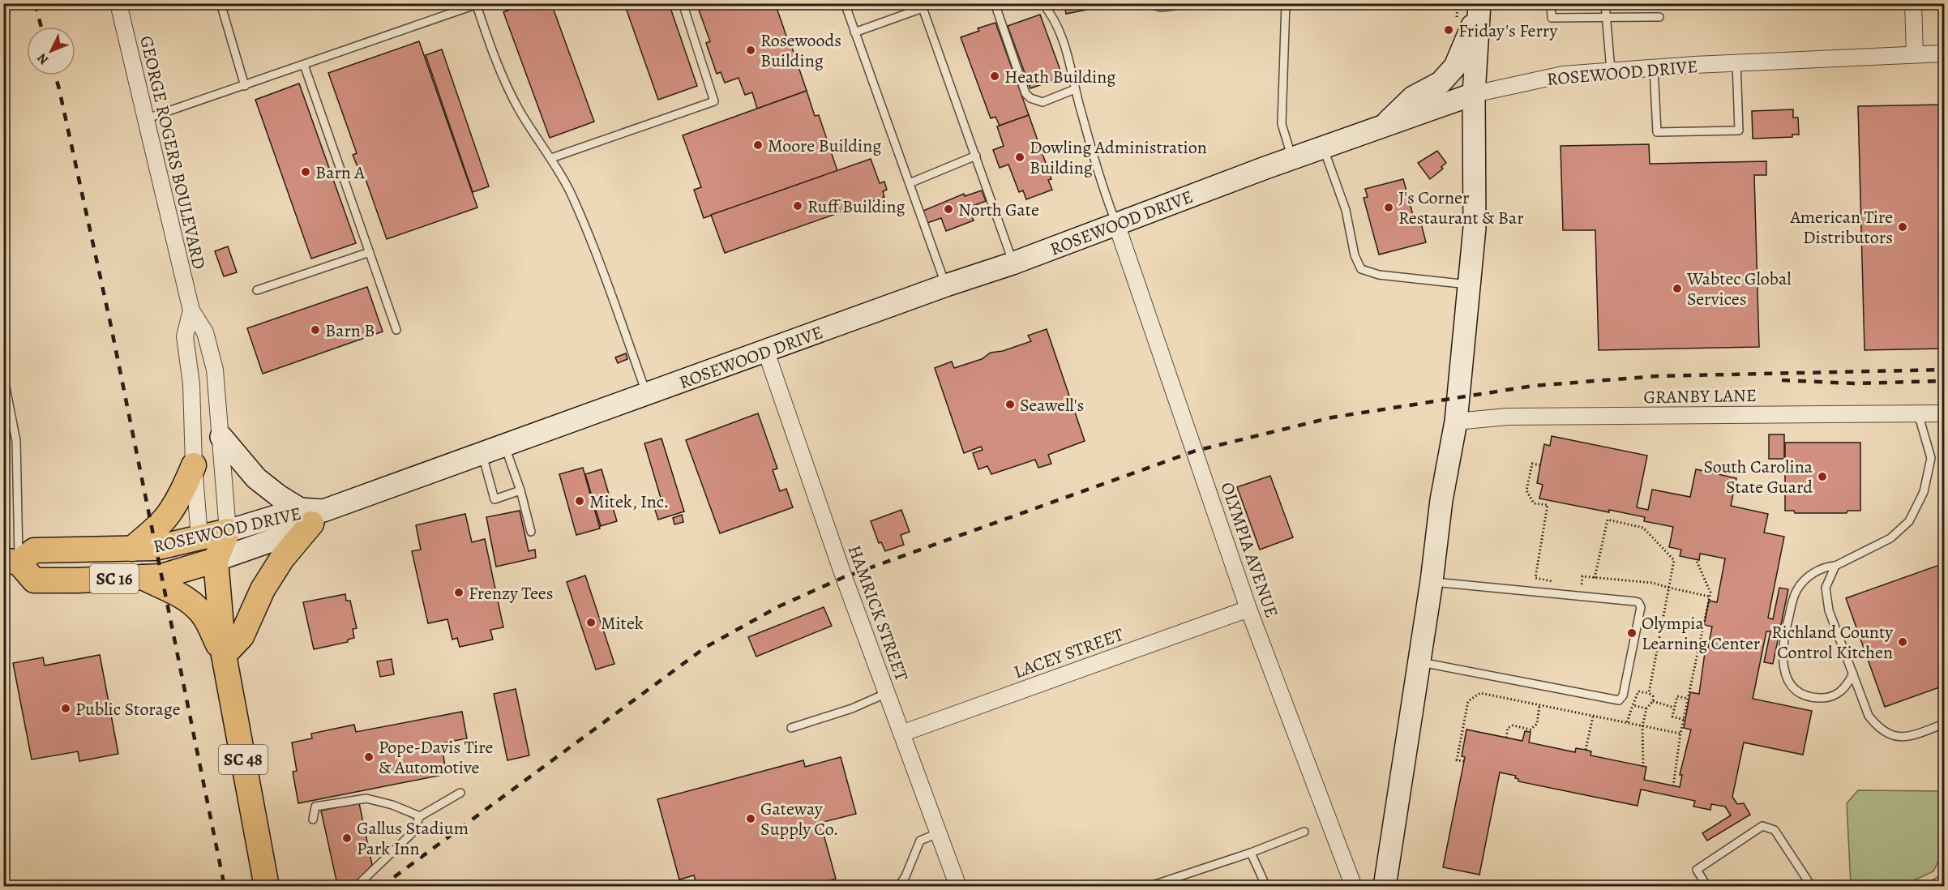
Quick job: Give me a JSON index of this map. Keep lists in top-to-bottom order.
{
  "streets": {
    "main road": ["ROSEWOOD DRIVE", "SC 16", "SC 48"],
    "street": [
      "GEORGE ROGERS BOULEVARD",
      "GRANBY LANE",
      "OLYMPIA AVENUE",
      "HAMRICK STREET",
      "LACEY STREET"
    ]
  },
  "crossings": [
    ["ROSEWOOD DRIVE", "GEORGE ROGERS BOULEVARD"],
    ["ROSEWOOD DRIVE", "OLYMPIA AVENUE"],
    ["ROSEWOOD DRIVE", "HAMRICK STREET"],
    ["ROSEWOOD DRIVE", "SC 48"],
    ["OLYMPIA AVENUE", "LACEY STREET"],
    ["HAMRICK STREET", "LACEY STREET"]
  ],
  "places": [
    "Friday's Ferry",
    "Rosewoods Building",
    "Heath Building",
    "Moore Building",
    "Dowling Administration Building",
    "Barn A",
    "Ruff Building",
    "J's Corner Restaurant & Bar",
    "North Gate",
    "American Tire Distributors",
    "Wabtec Global Services",
    "Barn B",
    "Seawell's",
    "South Carolina State Guard",
    "Mitek, Inc.",
    "Frenzy Tees",
    "Mitek",
    "Olympia Learning Center",
    "Richland County Control Kitchen",
    "Public Storage",
    "Pope-Davis Tire & Automotive",
    "Gateway Supply Co.",
    "Gallus Stadium Park Inn"
  ],
  "north": "bottom left"
}
